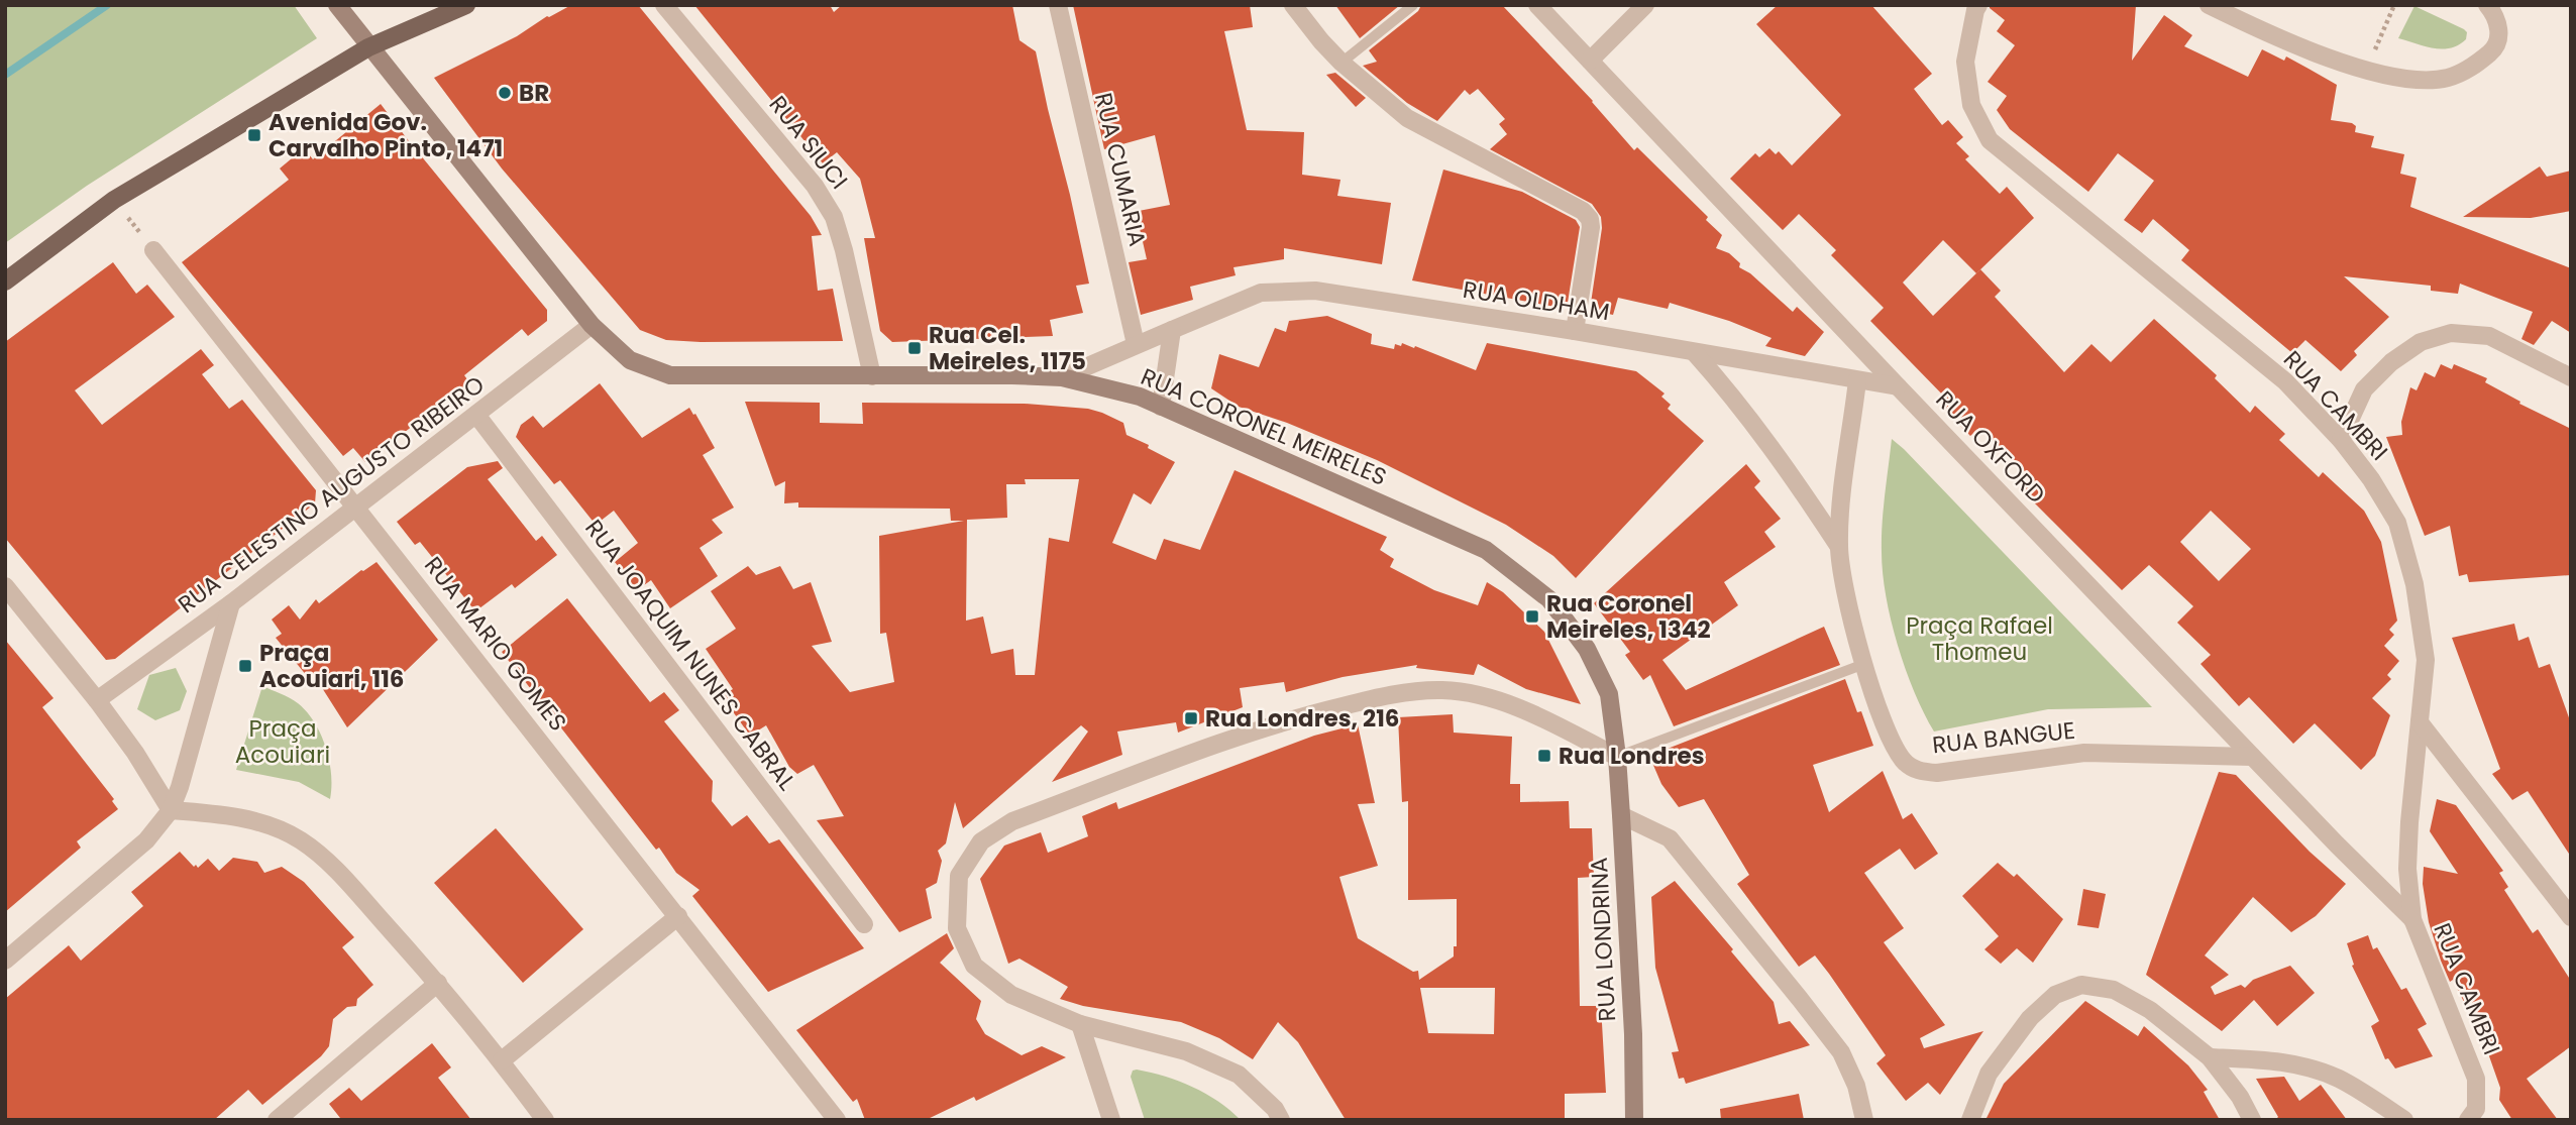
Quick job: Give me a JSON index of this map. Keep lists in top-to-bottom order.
{
  "streets": {
    "street": [
      "RUA SIUCI",
      "RUA CUMARIA",
      "RUA OLDHAM",
      "RUA CAMBRI",
      "RUA CORONEL MEIRELES",
      "RUA OXFORD",
      "RUA CELESTINO AUGUSTO RIBEIRO",
      "RUA MARIO GOMES",
      "RUA JOAQUIM NUNES CABRAL",
      "RUA BANGUE",
      "RUA LONDRINA"
    ]
  },
  "crossings": [
    ["RUA SIUCI", "RUA CORONEL MEIRELES"],
    ["RUA CUMARIA", "RUA OLDHAM"],
    ["RUA OLDHAM", "RUA CORONEL MEIRELES"],
    ["RUA OLDHAM", "RUA OXFORD"],
    ["RUA OLDHAM", "RUA BANGUE"],
    ["RUA CAMBRI", "RUA OXFORD"],
    ["RUA CORONEL MEIRELES", "RUA CELESTINO AUGUSTO RIBEIRO"],
    ["RUA CORONEL MEIRELES", "RUA LONDRINA"],
    ["RUA OXFORD", "RUA BANGUE"],
    ["RUA CELESTINO AUGUSTO RIBEIRO", "RUA MARIO GOMES"],
    ["RUA CELESTINO AUGUSTO RIBEIRO", "RUA JOAQUIM NUNES CABRAL"]
  ],
  "parks": ["Praça Rafael Thomeu", "Praça Acouiari"],
  "places": {
    "other": ["BR"],
    "transit": [
      "Avenida Gov. Carvalho Pinto, 1471",
      "Rua Cel. Meireles, 1175",
      "Rua Coronel Meireles, 1342",
      "Praça Acouiari, 116",
      "Rua Londres, 216",
      "Rua Londres"
    ]
  }
}
